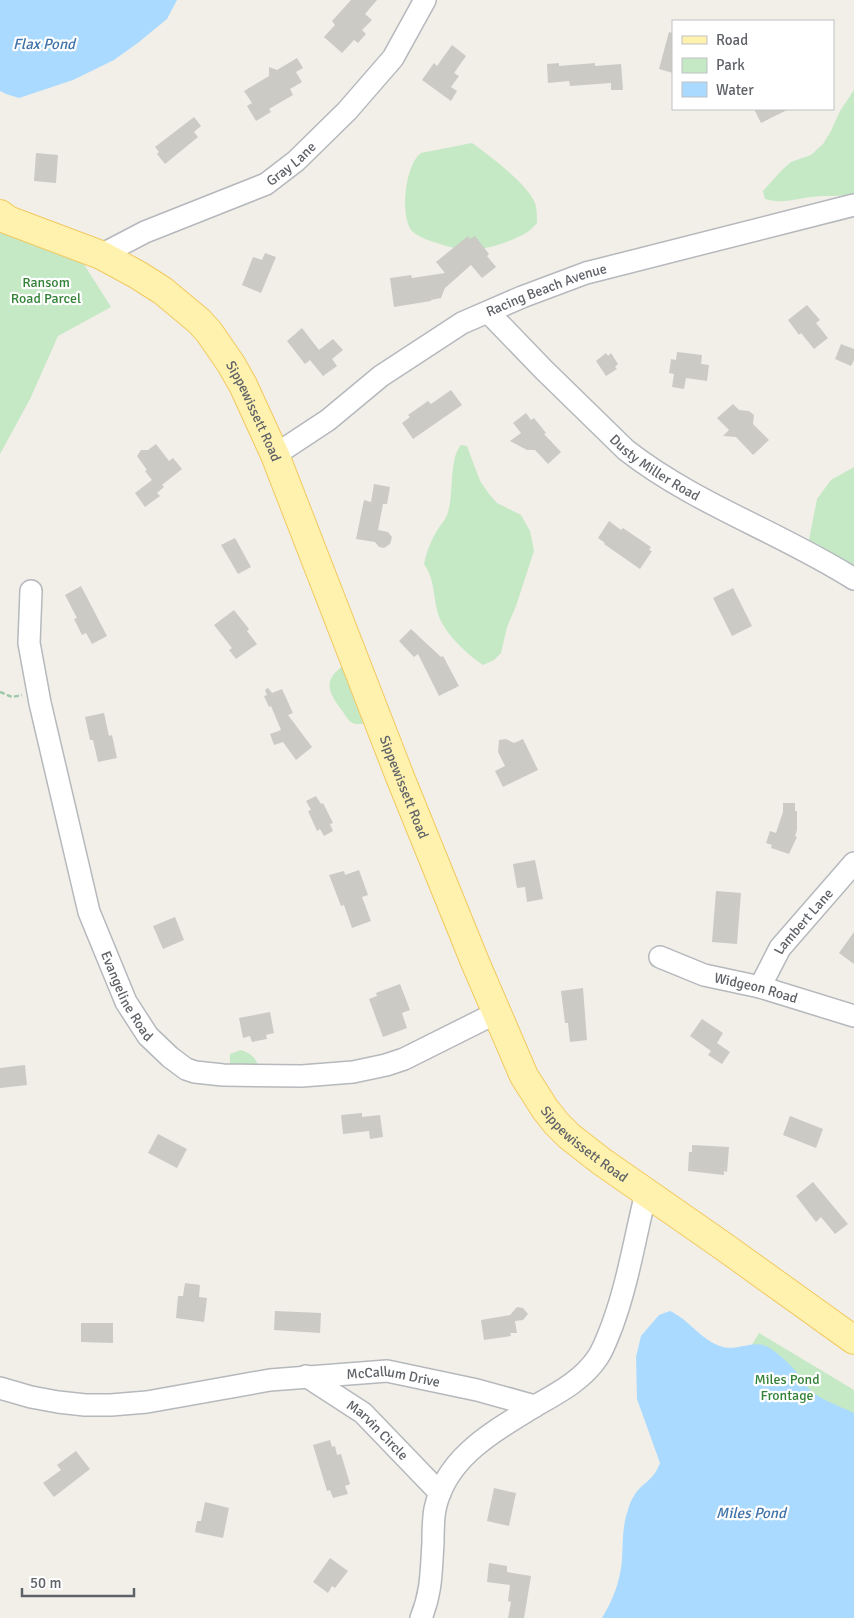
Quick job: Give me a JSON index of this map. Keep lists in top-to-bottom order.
{
  "streets": {
    "main road": ["Sippewissett Road"],
    "street": [
      "Gray Lane",
      "Racing Beach Avenue",
      "Dusty Miller Road",
      "Lambert Lane",
      "Widgeon Road",
      "Evangeline Road",
      "McCallum Drive",
      "Marvin Circle"
    ]
  },
  "crossings": [
    ["Gray Lane", "Sippewissett Road"],
    ["Racing Beach Avenue", "Sippewissett Road"],
    ["Racing Beach Avenue", "Dusty Miller Road"],
    ["Sippewissett Road", "Evangeline Road"],
    ["Lambert Lane", "Widgeon Road"],
    ["McCallum Drive", "Marvin Circle"]
  ],
  "water": ["Flax Pond", "Miles Pond"],
  "parks": ["Ransom Road Parcel", "Miles Pond Frontage"],
  "legend": ["Road", "Park", "Water"],
  "scale_bar": "50 m"
}
